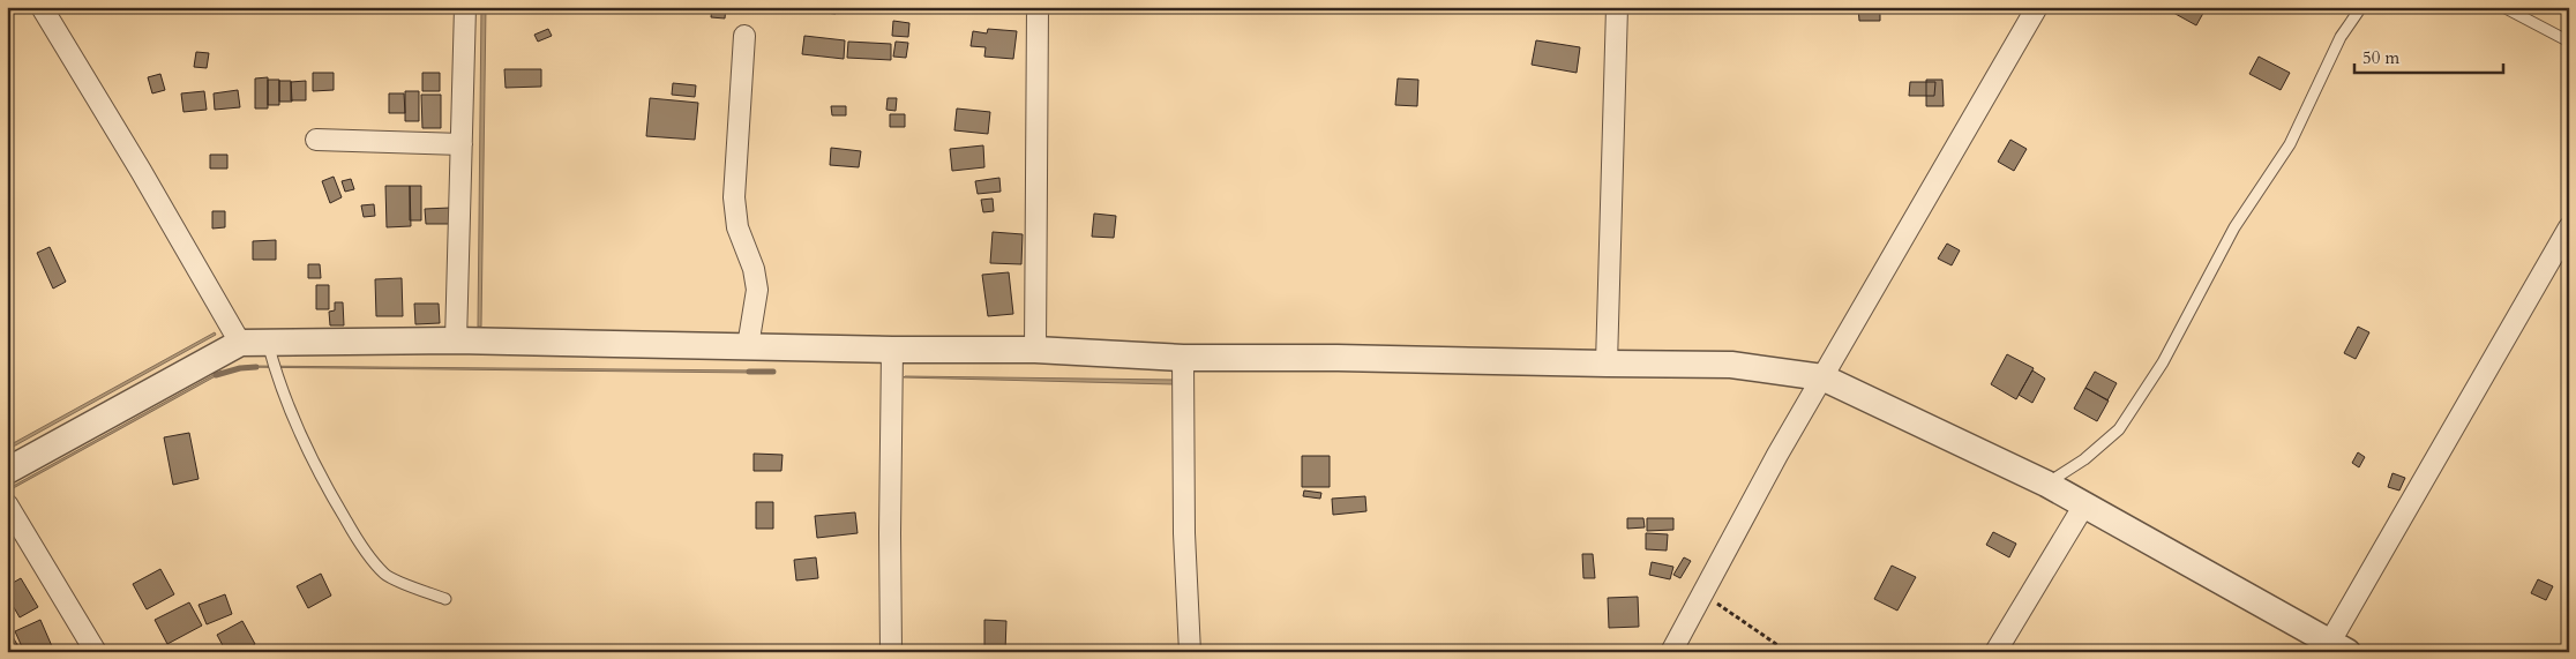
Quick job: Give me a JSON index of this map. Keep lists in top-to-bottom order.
{
  "scale_bar": "50 m"
}
